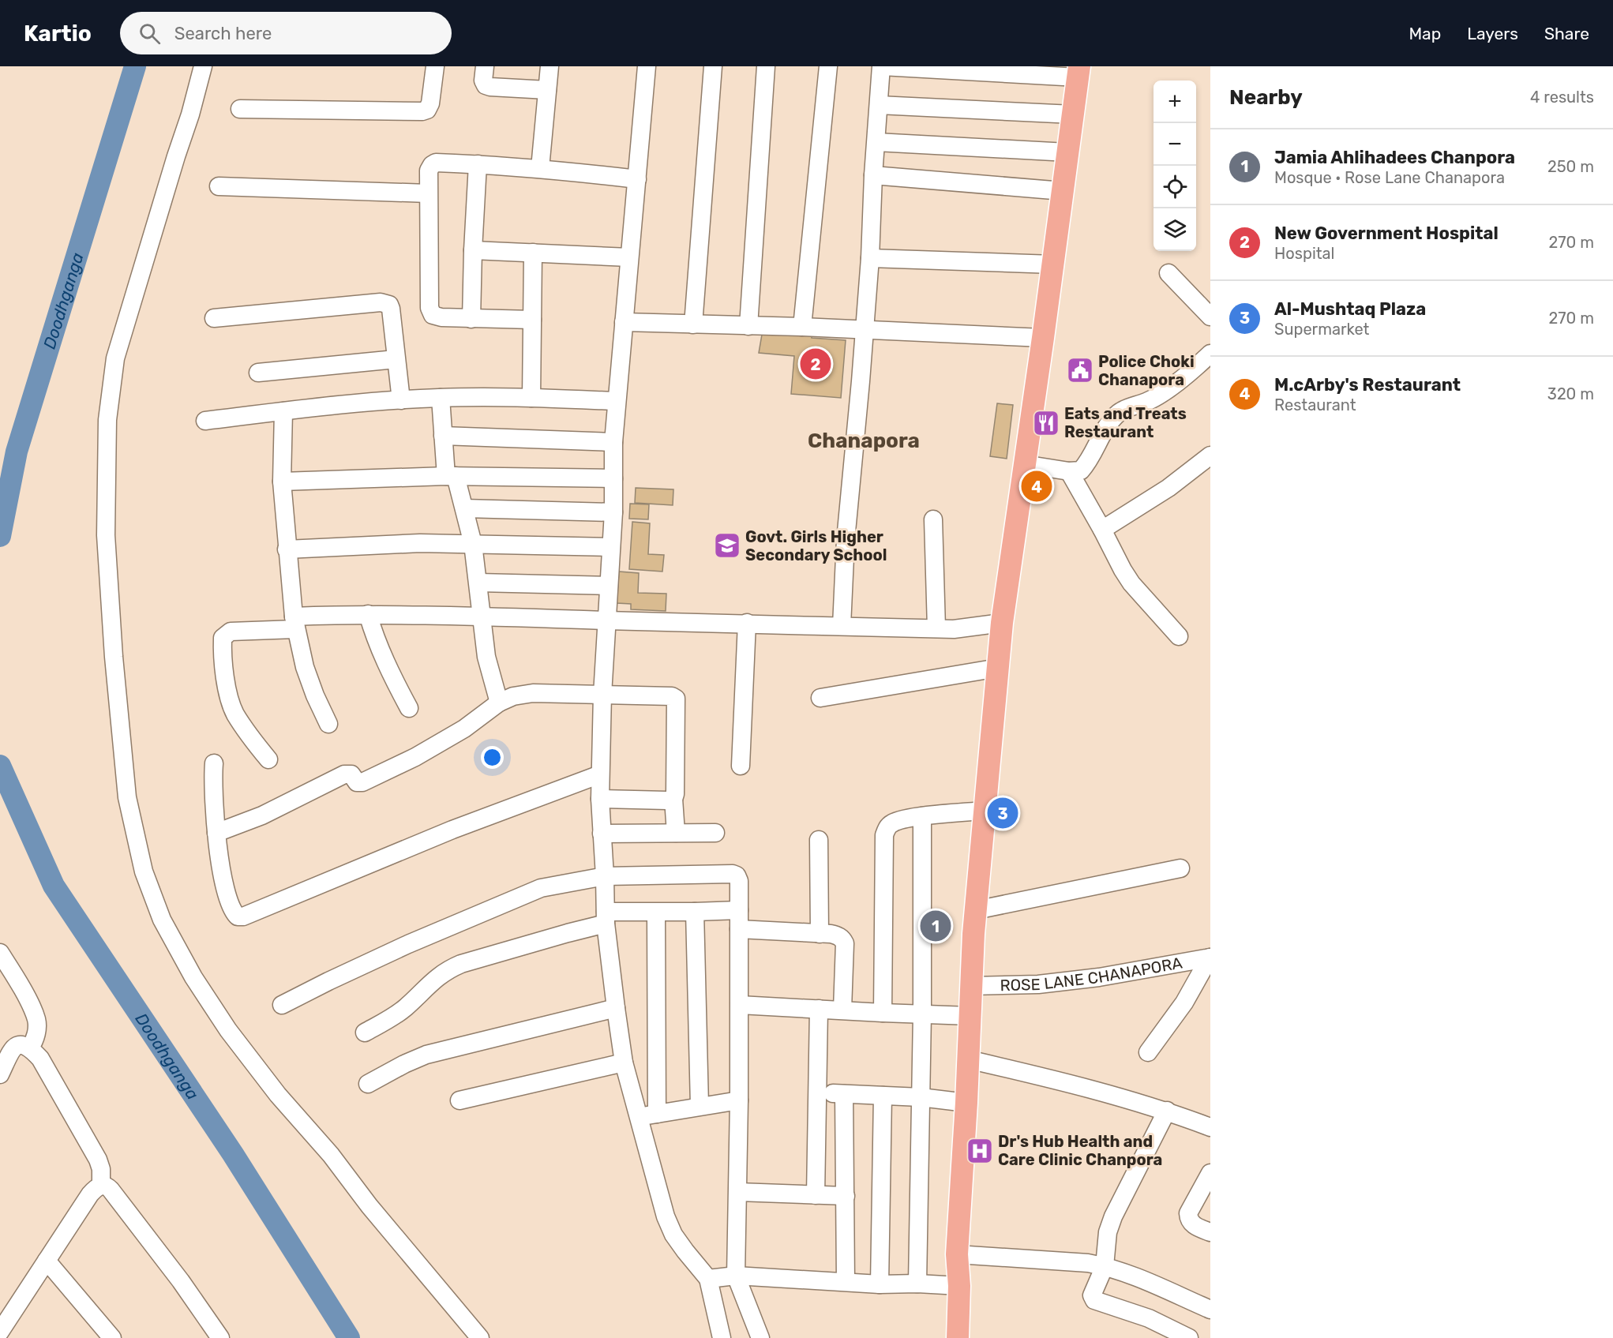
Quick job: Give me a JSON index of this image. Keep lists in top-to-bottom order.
{
  "streets": {
    "street": ["ROSE LANE CHANAPORA"]
  },
  "districts": ["Chanapora"],
  "water": ["Doodhganga"],
  "places": {
    "public building": ["Police Choki Chanapora"],
    "restaurant": ["Eats and Treats Restaurant"],
    "school or university": ["Govt. Girls Higher Secondary School"],
    "hospital": ["Dr's Hub Health and Care Clinic Chanpora"]
  },
  "page": {
    "header": "Kartio",
    "search": "Search here",
    "nav": ["Map", "Layers", "Share"],
    "heading": ["Nearby", "4 results"],
    "map_buttons": ["+", "−"],
    "list": [
      {
        "mark": "1",
        "name": "Jamia Ahlihadees Chanpora",
        "note": "Mosque · Rose Lane Chanapora",
        "value": "250 m"
      },
      {
        "mark": "2",
        "name": "New Government Hospital",
        "note": "Hospital",
        "value": "270 m"
      },
      {
        "mark": "3",
        "name": "Al-Mushtaq Plaza",
        "note": "Supermarket",
        "value": "270 m"
      },
      {
        "mark": "4",
        "name": "M.cArby's Restaurant",
        "note": "Restaurant",
        "value": "320 m"
      }
    ],
    "pins": [
      "2",
      "4",
      "3",
      "1"
    ]
  }
}
